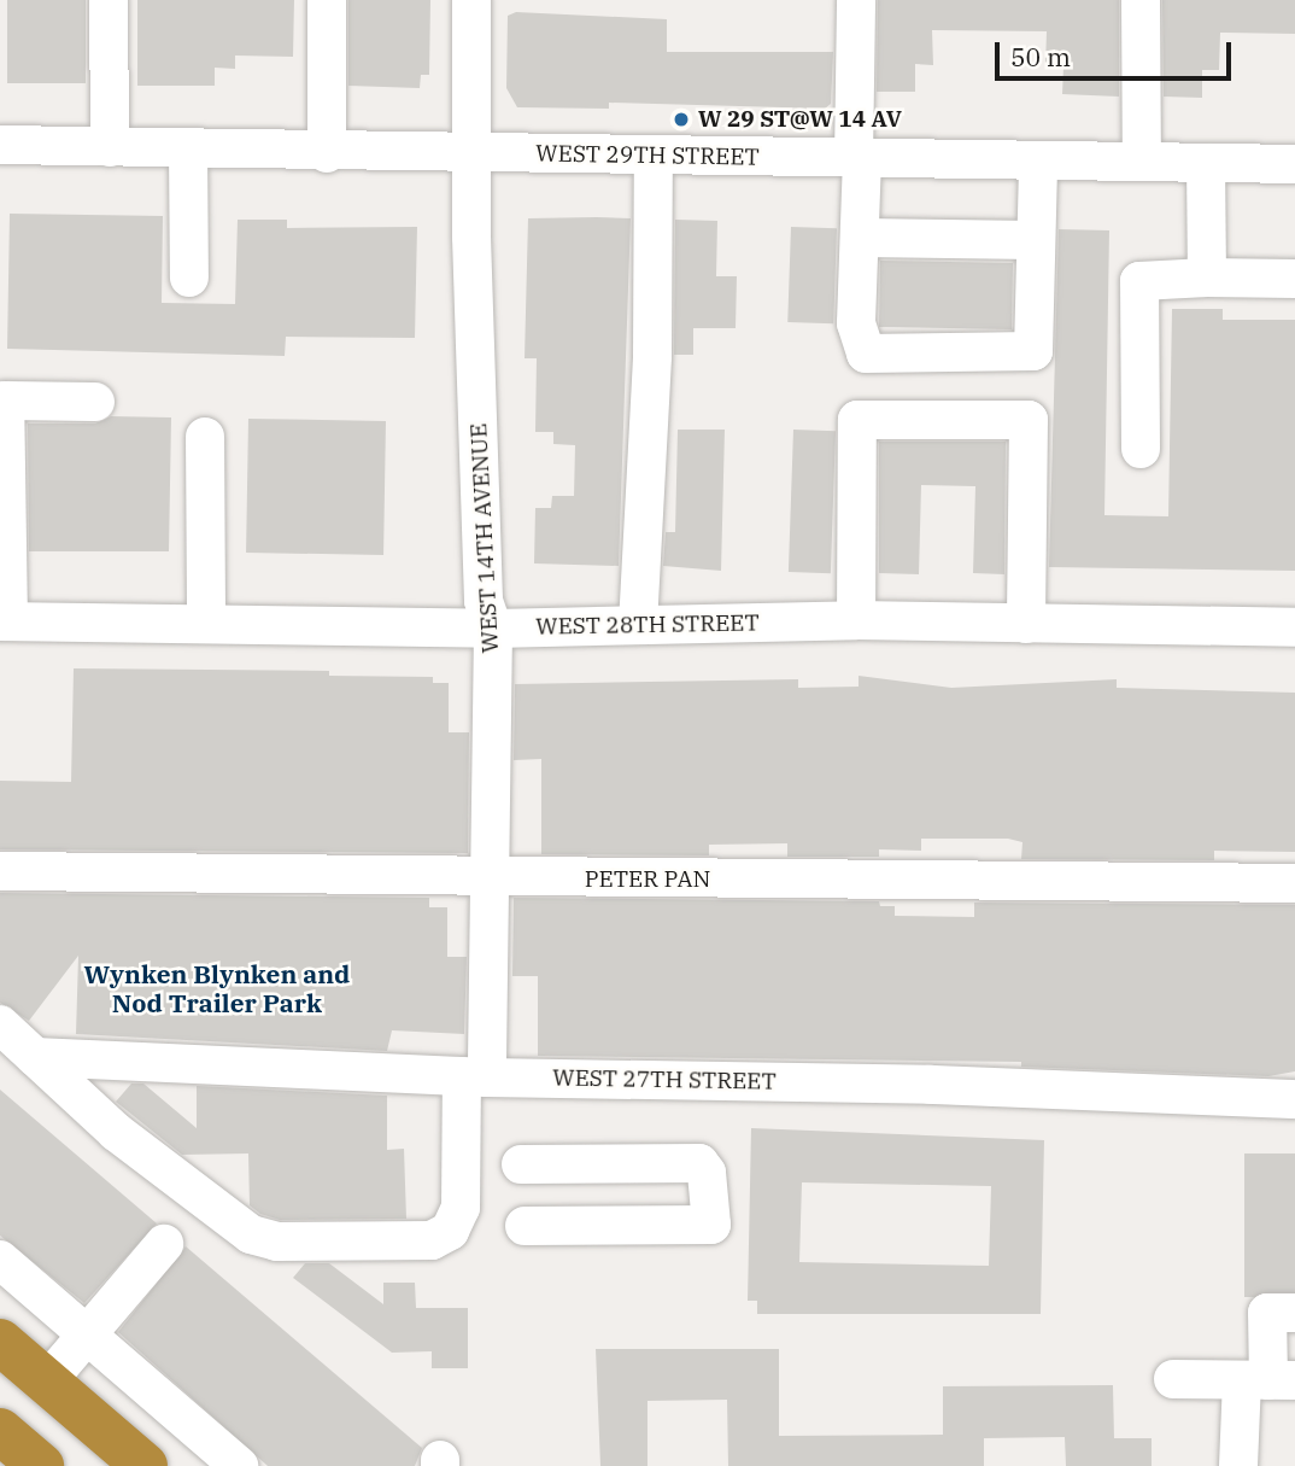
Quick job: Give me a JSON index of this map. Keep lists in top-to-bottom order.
{
  "streets": {
    "street": [
      "WEST 29TH STREET",
      "WEST 14TH AVENUE",
      "WEST 28TH STREET",
      "PETER PAN",
      "WEST 27TH STREET"
    ]
  },
  "crossings": [
    ["WEST 29TH STREET", "WEST 14TH AVENUE"],
    ["WEST 14TH AVENUE", "WEST 28TH STREET"],
    ["WEST 14TH AVENUE", "PETER PAN"],
    ["WEST 14TH AVENUE", "WEST 27TH STREET"]
  ],
  "districts": ["Wynken Blynken and Nod Trailer Park"],
  "places": ["W 29 ST@W 14 AV"],
  "scale_bar": "50 m"
}
